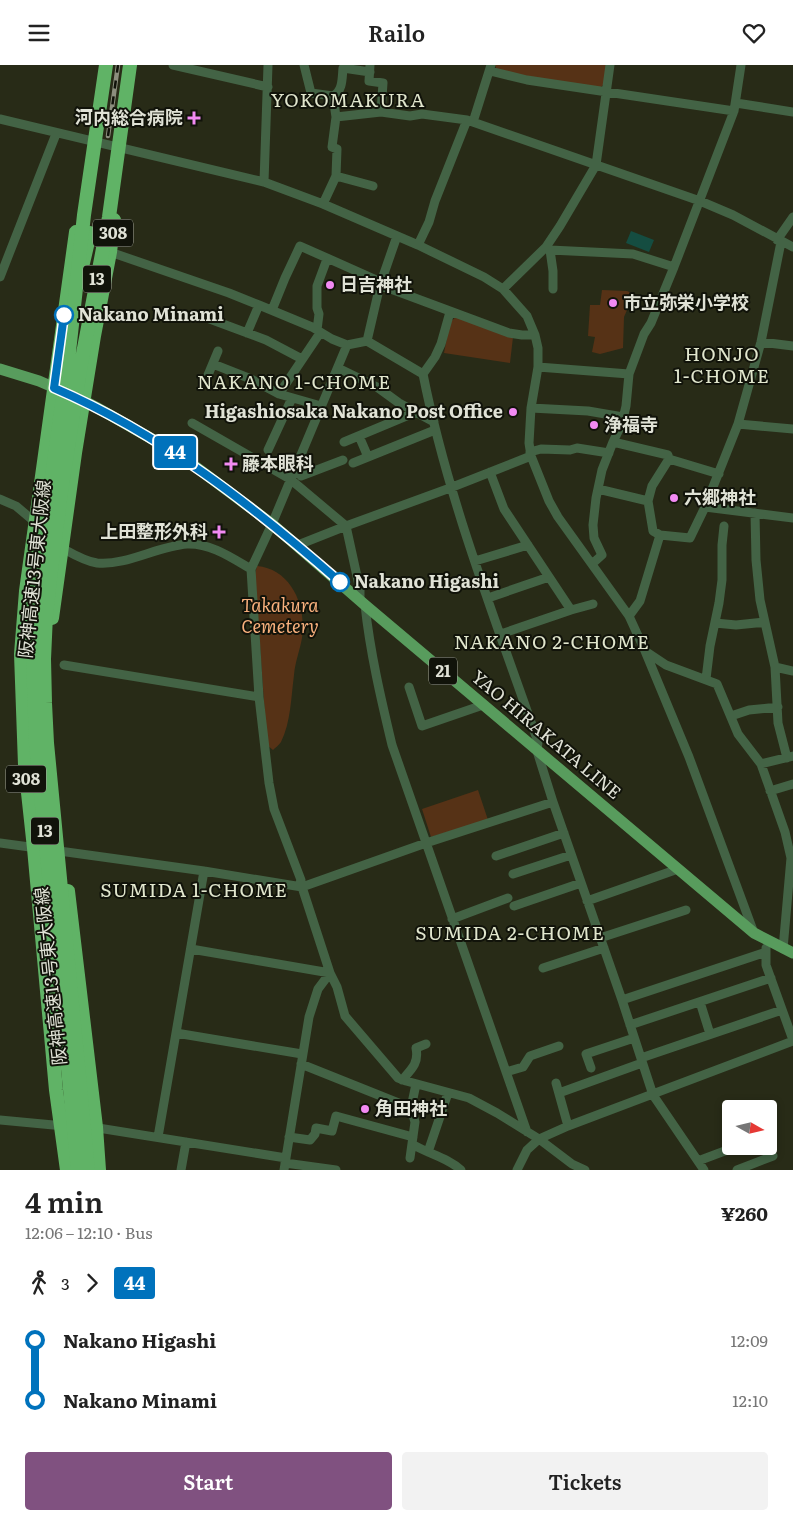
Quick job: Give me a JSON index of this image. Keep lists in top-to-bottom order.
{
  "streets": {
    "highway": ["308", "13", "阪神高速13号東大阪線"],
    "main road": ["21", "YAO HIRAKATA LINE"]
  },
  "crossings": [
    ["308", "YAO HIRAKATA LINE"]
  ],
  "districts": [
    "YOKOMAKURA",
    "HONJO 1-CHOME",
    "NAKANO 1-CHOME",
    "NAKANO 2-CHOME",
    "SUMIDA 1-CHOME",
    "SUMIDA 2-CHOME"
  ],
  "parks": ["Takakura Cemetery"],
  "places": {
    "health": ["河内総合病院", "藤本眼科", "上田整形外科"],
    "other": [
      "日吉神社",
      "市立弥栄小学校",
      "Nakano Minami",
      "Higashiosaka Nakano Post Office",
      "浄福寺",
      "六郷神社",
      "Nakano Higashi",
      "角田神社"
    ]
  },
  "lines": ["bus line 44"],
  "north": "right",
  "page": {
    "header": "Railo",
    "on_map": "44",
    "heading": ["4 min", "12:06 – 12:10 · Bus", "¥260"],
    "legs": ["3", "44"],
    "list": [
      {
        "name": "Nakano Higashi",
        "value": "12:09"
      },
      {
        "name": "Nakano Minami",
        "value": "12:10"
      }
    ],
    "buttons": ["Start", "Tickets"]
  }
}
